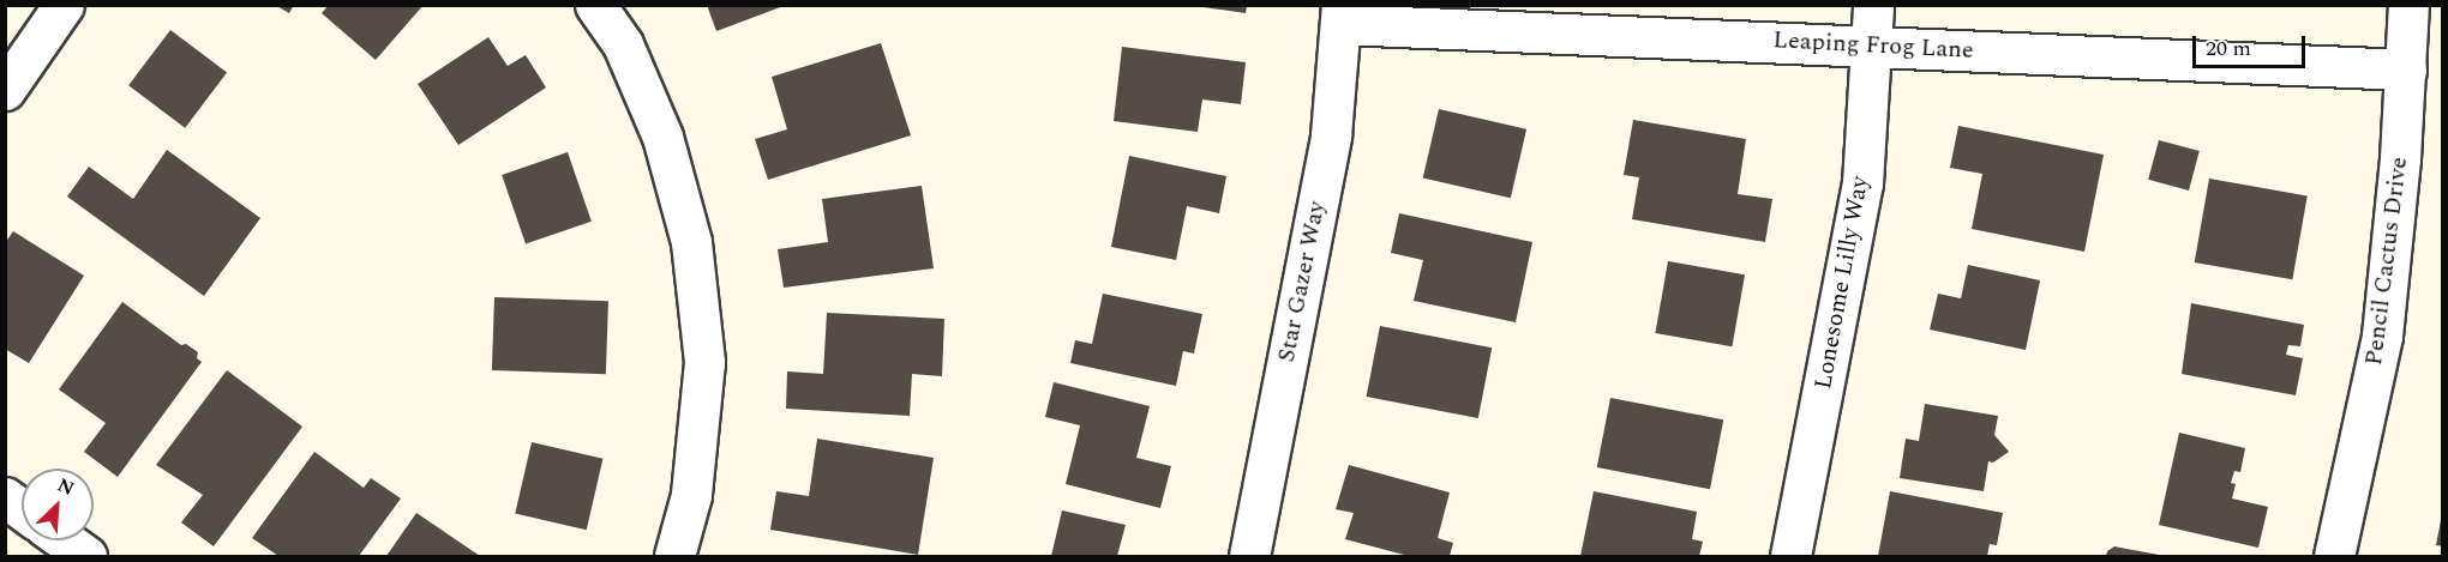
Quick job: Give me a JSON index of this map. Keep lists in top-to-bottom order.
{
  "streets": {
    "street": [
      "Leaping Frog Lane",
      "Pencil Cactus Drive",
      "Star Gazer Way",
      "Lonesome Lilly Way"
    ]
  },
  "crossings": [
    ["Leaping Frog Lane", "Pencil Cactus Drive"],
    ["Leaping Frog Lane", "Star Gazer Way"],
    ["Leaping Frog Lane", "Lonesome Lilly Way"]
  ],
  "scale_bar": "20 m",
  "north": "top right"
}
